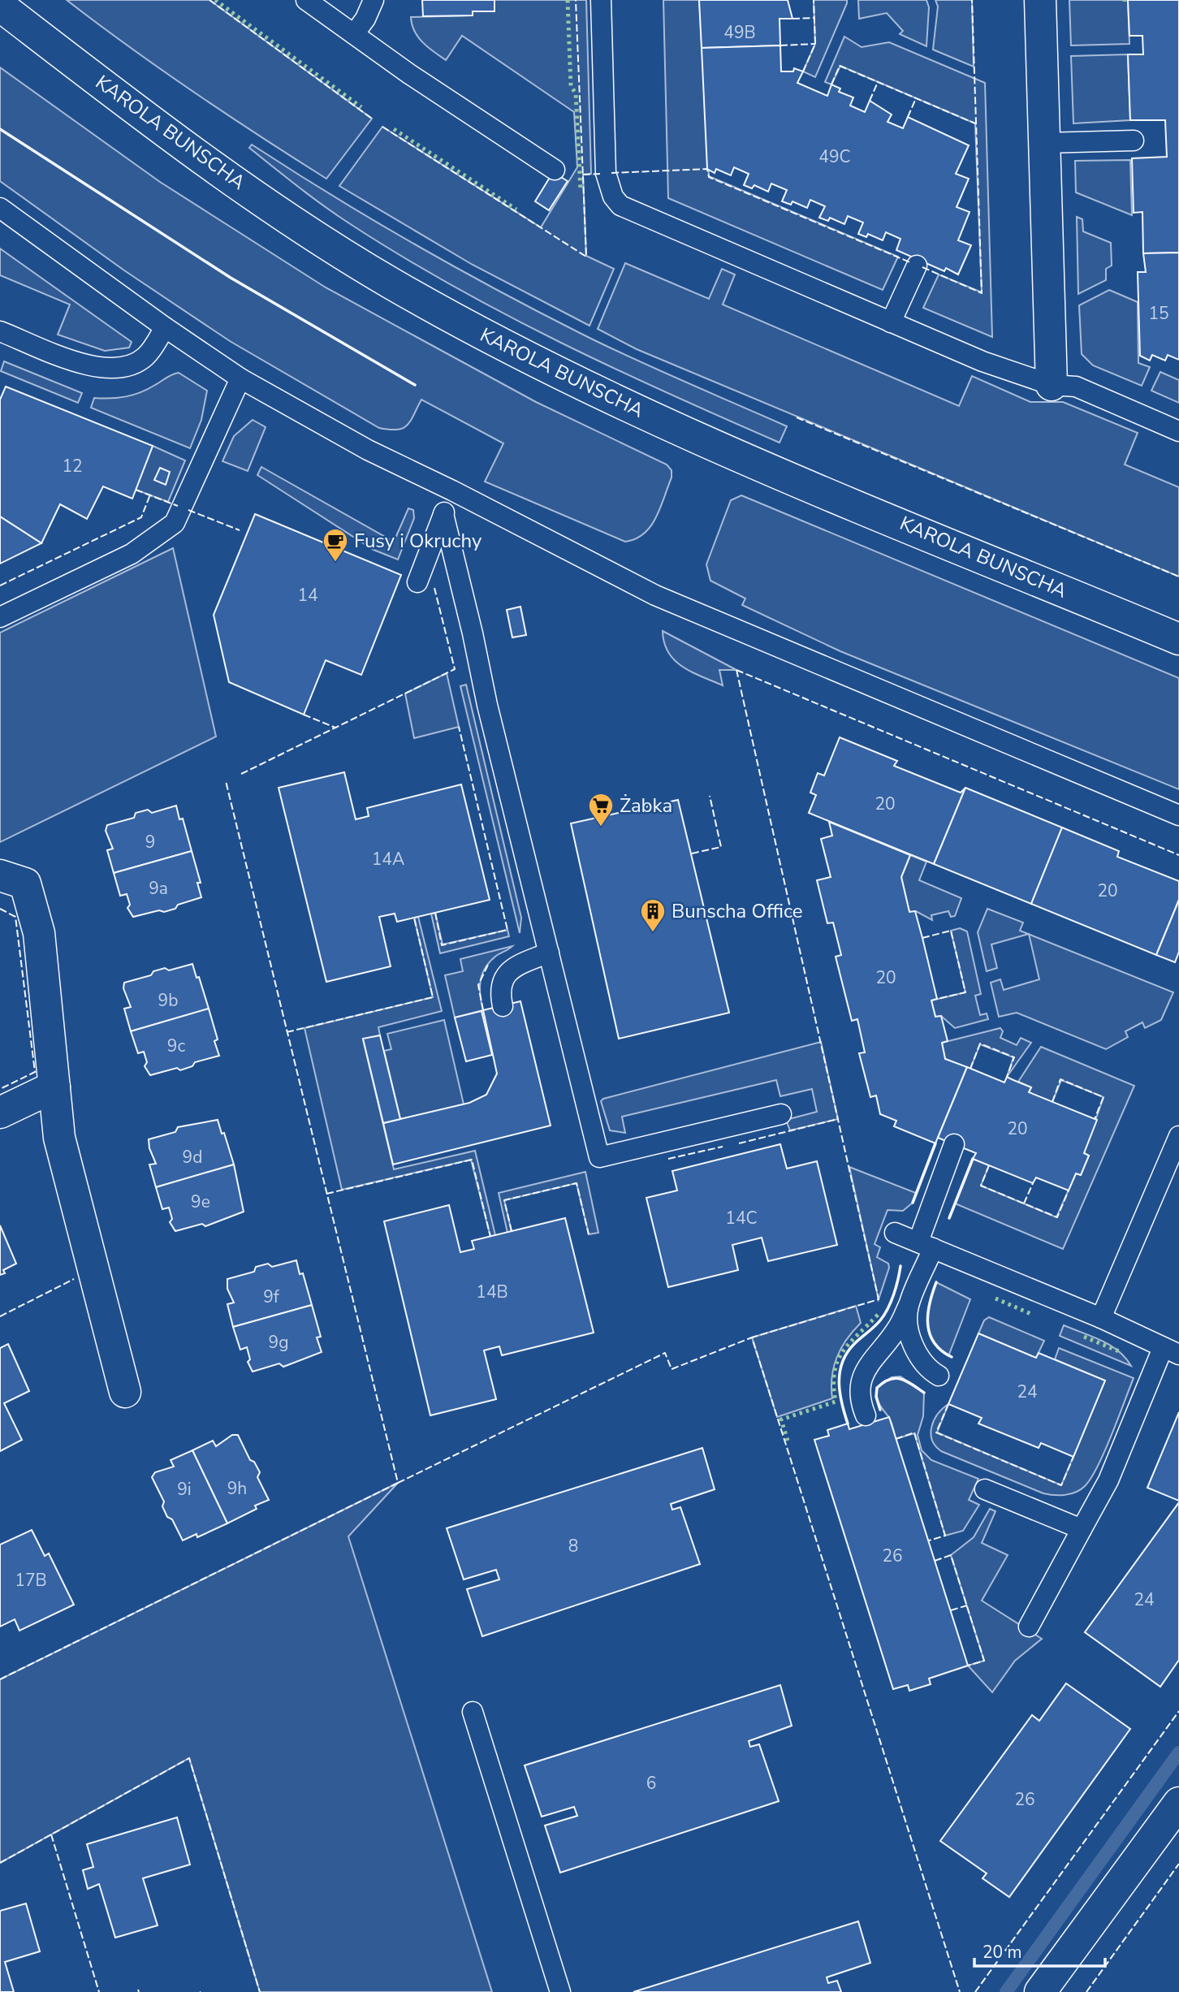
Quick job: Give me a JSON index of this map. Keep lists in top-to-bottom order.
{
  "streets": {
    "main road": ["KAROLA BUNSCHA"]
  },
  "places": {
    "cafe": ["Fusy i Okruchy"],
    "supermarket": ["Żabka"],
    "building": ["Bunscha Office"]
  },
  "house_numbers": [
    "49B",
    "49C",
    "15",
    "12",
    "14",
    "20",
    "9",
    "14A",
    "9a",
    "20",
    "20",
    "9b",
    "9c",
    "20",
    "9d",
    "9e",
    "14C",
    "14B",
    "9f",
    "9g",
    "24",
    "9h",
    "9i",
    "8",
    "26",
    "17B",
    "24",
    "6",
    "26"
  ],
  "scale_bar": "20 m"
}
